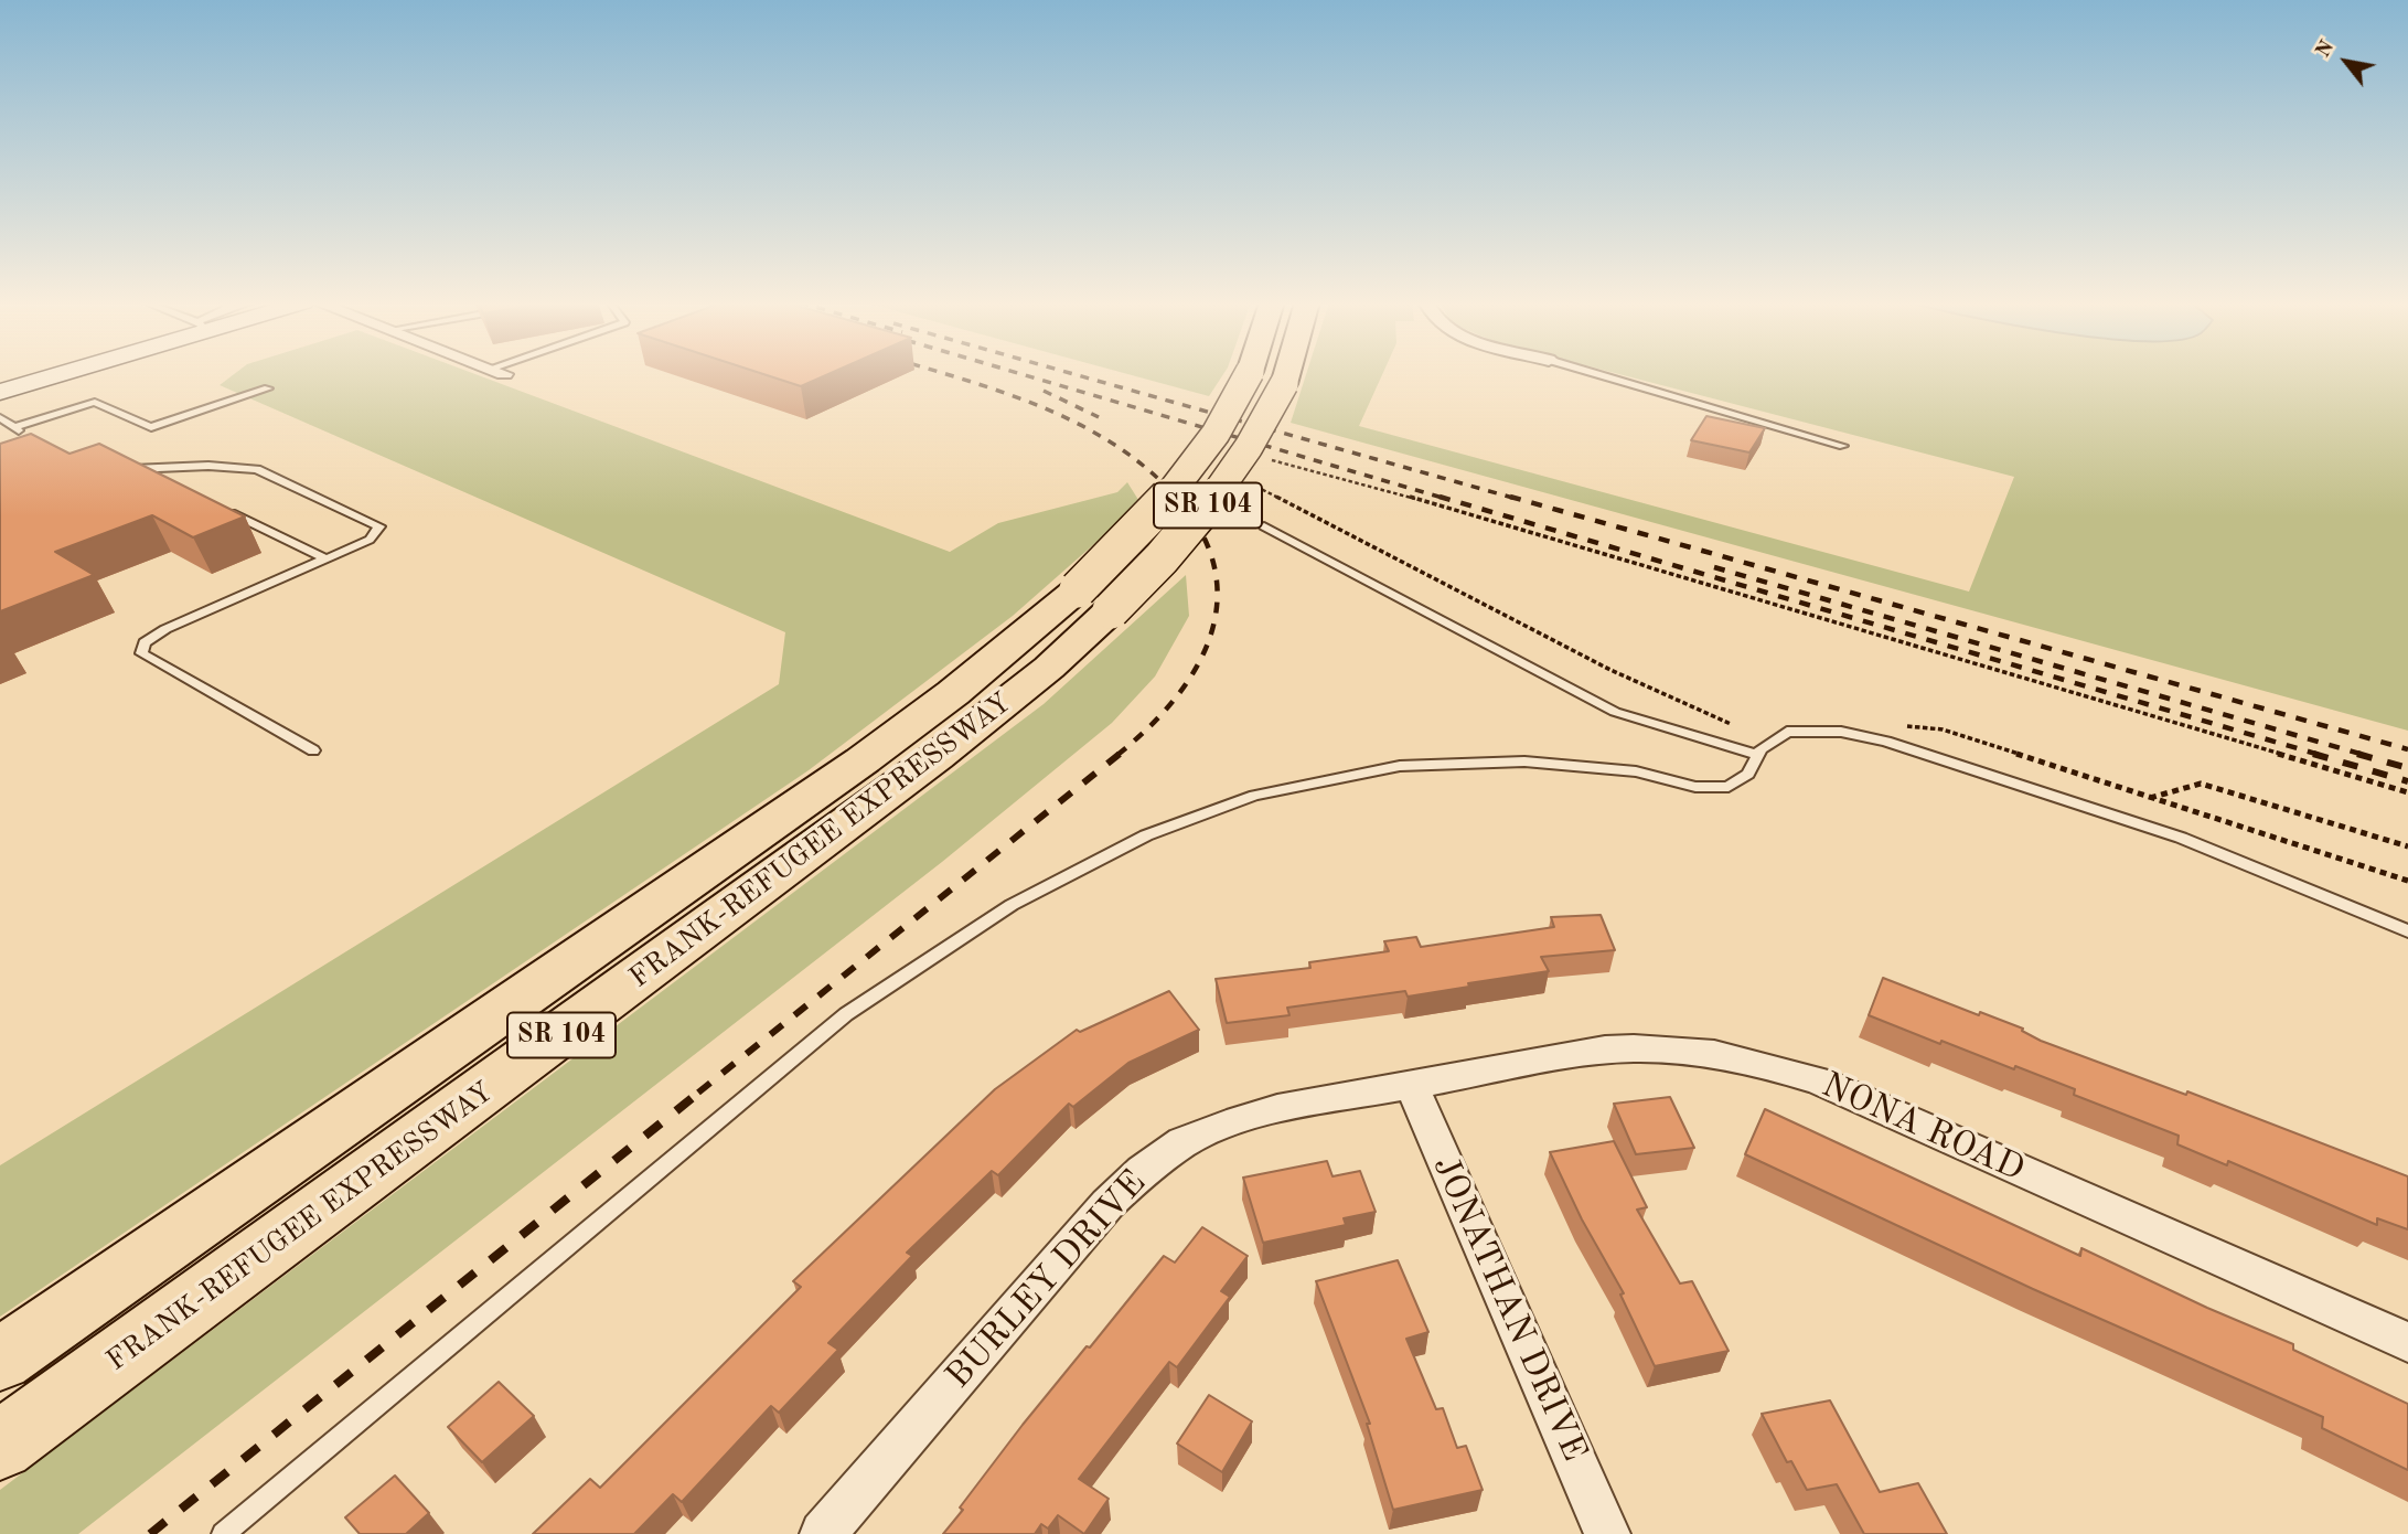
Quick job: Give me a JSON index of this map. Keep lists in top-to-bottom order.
{
  "streets": {
    "highway": ["SR 104", "FRANK-REFUGEE EXPRESSWAY"],
    "street": ["NONA ROAD", "BURLEY DRIVE", "JONATHAN DRIVE"]
  },
  "crossings": [
    ["NONA ROAD", "BURLEY DRIVE"],
    ["NONA ROAD", "JONATHAN DRIVE"],
    ["BURLEY DRIVE", "JONATHAN DRIVE"]
  ],
  "north": "top left"
}
